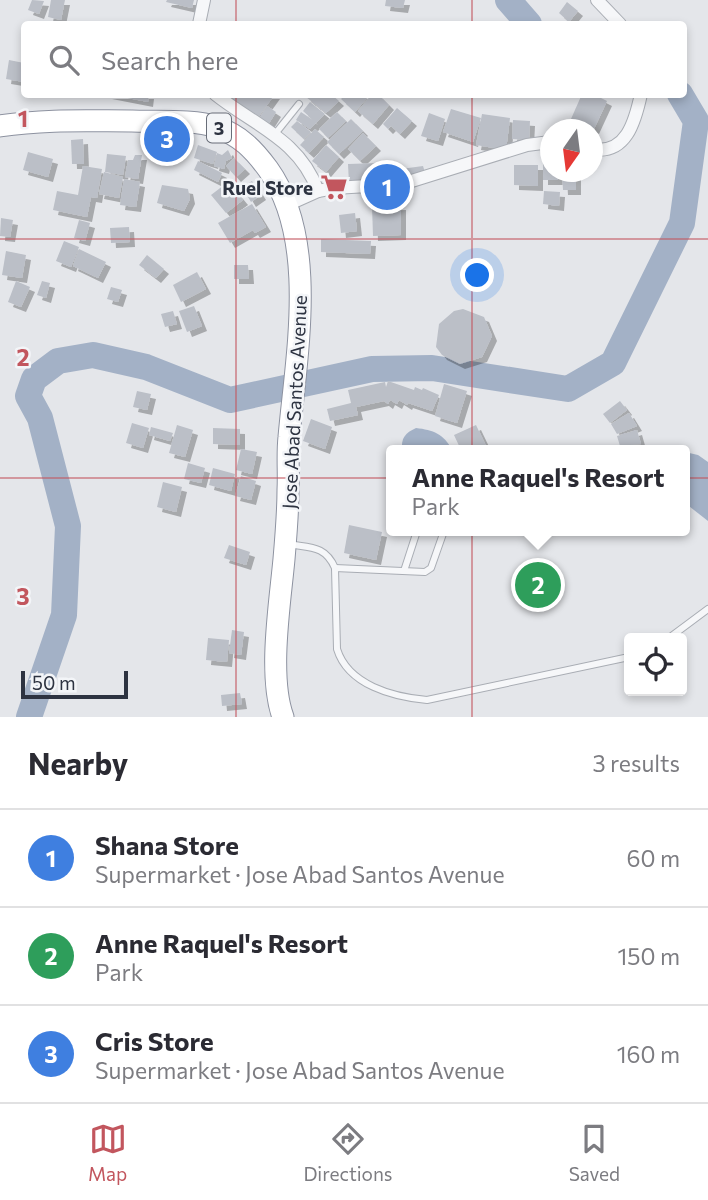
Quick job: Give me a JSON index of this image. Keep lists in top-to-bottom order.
{
  "streets": {
    "highway": ["3", "Jose Abad Santos Avenue"]
  },
  "places": {
    "supermarket": ["Ruel Store"]
  },
  "scale_bar": "50 m",
  "north": "bottom",
  "page": {
    "search": "Search here",
    "pins": ["3", "1", "2"],
    "popup": ["Anne Raquel's Resort", "Park"],
    "scale": "50 m",
    "heading": ["Nearby", "3 results"],
    "list": [
      {
        "mark": "1",
        "name": "Shana Store",
        "note": "Supermarket · Jose Abad Santos Avenue",
        "value": "60 m"
      },
      {
        "mark": "2",
        "name": "Anne Raquel's Resort",
        "note": "Park",
        "value": "150 m"
      },
      {
        "mark": "3",
        "name": "Cris Store",
        "note": "Supermarket · Jose Abad Santos Avenue",
        "value": "160 m"
      }
    ],
    "nav": ["Map", "Directions", "Saved"]
  },
  "grid": {
    "rows": ["1", "2", "3"]
  }
}
